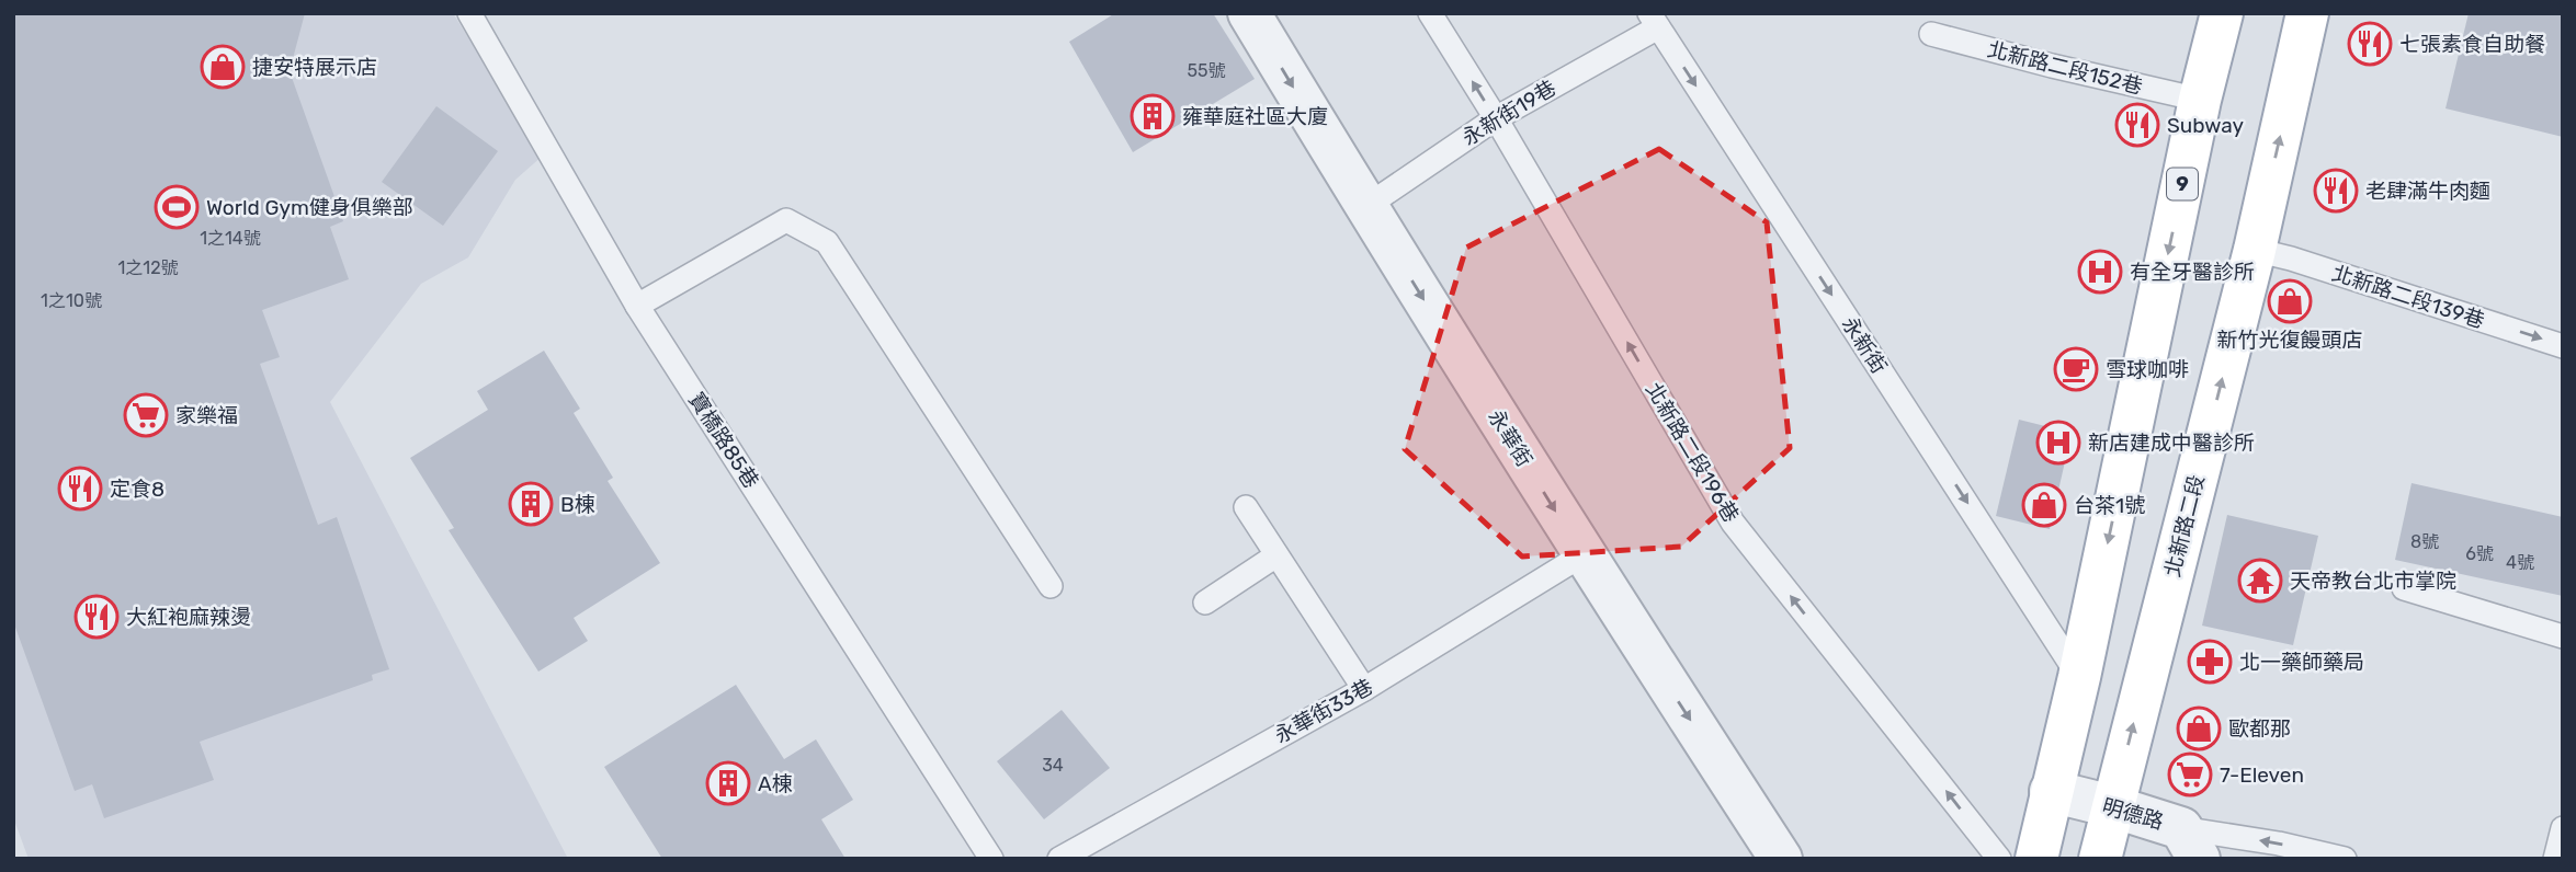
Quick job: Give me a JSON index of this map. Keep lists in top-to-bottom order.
{
  "streets": {
    "main road": ["9", "北新路二段"],
    "street": ["永華街", "明德路"],
    "lane": [
      "北新路二段152巷",
      "永新街19巷",
      "北新路二段139巷",
      "永新街",
      "寶橋路85巷",
      "北新路二段196巷",
      "永華街33巷"
    ]
  },
  "crossings": [
    ["北新路二段152巷", "9"],
    ["永新街19巷", "永新街"],
    ["永新街19巷", "永華街"],
    ["永新街19巷", "北新路二段196巷"],
    ["9", "永新街"],
    ["9", "明德路"],
    ["北新路二段139巷", "北新路二段"],
    ["永華街", "永華街33巷"],
    ["北新路二段", "明德路"]
  ],
  "one_way": [
    "北新路二段139巷",
    "永新街",
    "永華街",
    "北新路二段196巷"
  ],
  "places": {
    "restaurant": [
      "七張素食自助餐",
      "Subway",
      "老肆滿牛肉麵",
      "定食8",
      "大紅袍麻辣燙"
    ],
    "shop": [
      "捷安特展示店",
      "新竹光復饅頭店",
      "台茶1號",
      "歐都那"
    ],
    "building": ["雍華庭社區大廈", "B棟", "A棟"],
    "sports": ["World Gym健身俱樂部"],
    "hospital": ["有全牙醫診所", "新店建成中醫診所"],
    "cafe": ["雪球咖啡"],
    "supermarket": ["家樂福", "7-Eleven"],
    "temple": ["天帝教台北市掌院"],
    "pharmacy": ["北一藥師藥局"]
  },
  "house_numbers": [
    "55號",
    "1之14號",
    "1之12號",
    "1之10號",
    "8號",
    "6號",
    "4號",
    "34"
  ]
}
